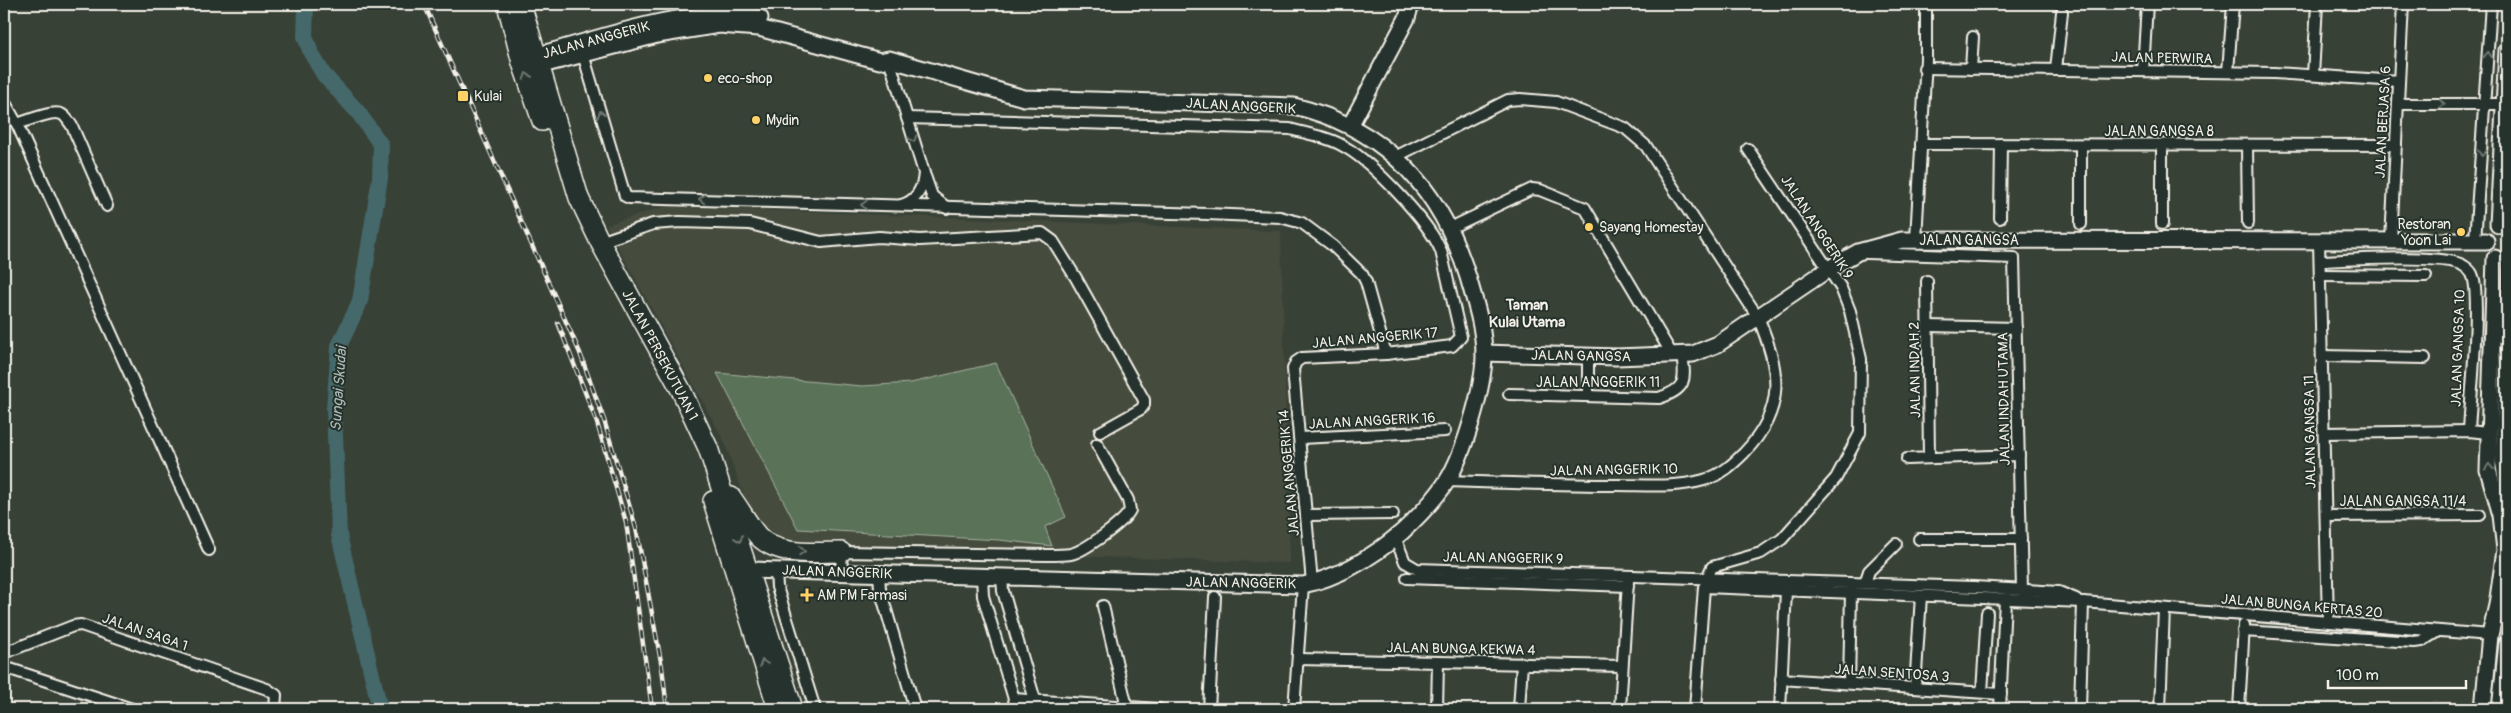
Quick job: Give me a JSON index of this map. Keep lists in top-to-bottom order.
{
  "streets": {
    "highway": ["JALAN PERSEKUTUAN 1"],
    "street": [
      "JALAN ANGGERIK",
      "JALAN PERWIRA",
      "JALAN BERJASA 6",
      "JALAN GANGSA 8",
      "JALAN ANGGERIK 9",
      "JALAN GANGSA",
      "JALAN ANGGERIK 17",
      "JALAN GANGSA 10",
      "JALAN INDAH 2",
      "JALAN ANGGERIK 11",
      "JALAN INDAH UTAMA",
      "JALAN ANGGERIK 16",
      "JALAN GANGSA 11",
      "JALAN ANGGERIK 10",
      "JALAN ANGGERIK 14",
      "JALAN GANGSA 11/4",
      "JALAN BUNGA KERTAS 20",
      "JALAN SAGA 1",
      "JALAN BUNGA KEKWA 4",
      "JALAN SENTOSA 3"
    ]
  },
  "crossings": [
    ["JALAN ANGGERIK", "JALAN ANGGERIK 9"],
    ["JALAN ANGGERIK", "JALAN GANGSA"],
    ["JALAN ANGGERIK", "JALAN PERSEKUTUAN 1"],
    ["JALAN ANGGERIK", "JALAN ANGGERIK 11"],
    ["JALAN ANGGERIK", "JALAN ANGGERIK 10"],
    ["JALAN ANGGERIK", "JALAN ANGGERIK 14"],
    ["JALAN PERWIRA", "JALAN BERJASA 6"],
    ["JALAN BERJASA 6", "JALAN GANGSA 8"],
    ["JALAN BERJASA 6", "JALAN GANGSA"],
    ["JALAN ANGGERIK 9", "JALAN GANGSA"],
    ["JALAN GANGSA", "JALAN ANGGERIK 11"],
    ["JALAN GANGSA", "JALAN INDAH UTAMA"],
    ["JALAN GANGSA", "JALAN GANGSA 11"],
    ["JALAN GANGSA", "JALAN ANGGERIK 10"],
    ["JALAN ANGGERIK 17", "JALAN ANGGERIK 14"],
    ["JALAN GANGSA 10", "JALAN GANGSA 11"],
    ["JALAN ANGGERIK 16", "JALAN ANGGERIK 14"],
    ["JALAN GANGSA 11", "JALAN GANGSA 11/4"],
    ["JALAN GANGSA 11", "JALAN BUNGA KERTAS 20"],
    ["JALAN ANGGERIK 14", "JALAN BUNGA KEKWA 4"]
  ],
  "districts": ["Taman Kulai Utama"],
  "water": ["Sungai Skudai"],
  "places": {
    "other": [
      "eco-shop",
      "Mydin",
      "Sayang Homestay",
      "Restoran Yoon Lai"
    ],
    "transit": ["Kulai"],
    "health": ["AM PM Farmasi"]
  },
  "scale_bar": "100 m"
}
